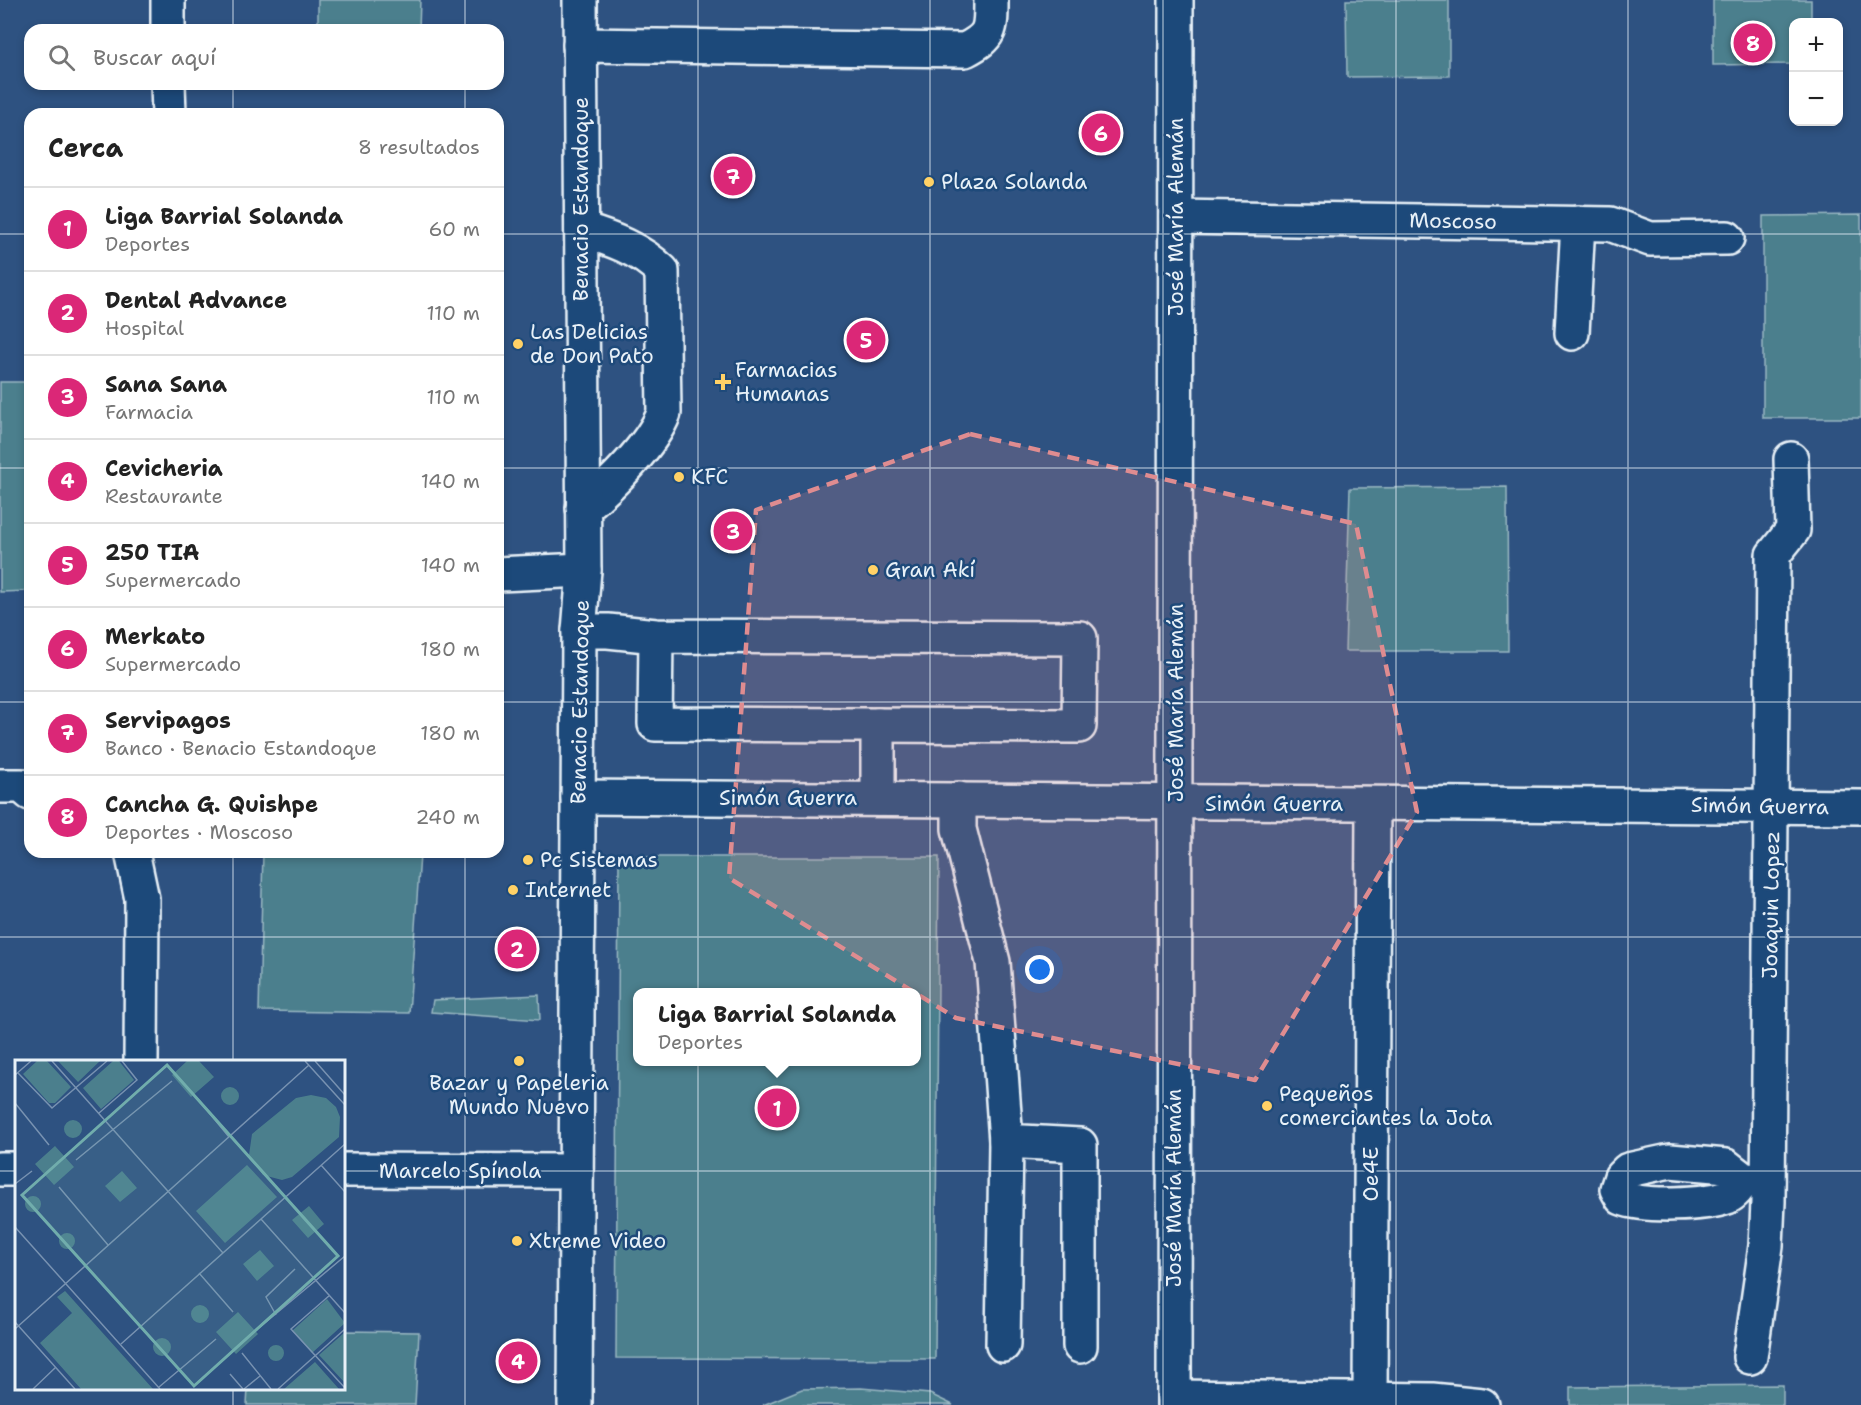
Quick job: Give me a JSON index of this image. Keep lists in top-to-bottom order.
{
  "streets": {
    "street": [
      "Benacio Estandoque",
      "José María Alemán",
      "Moscoso",
      "Simón Guerra",
      "Joaquin Lopez",
      "Marcelo Spínola",
      "Oe4E"
    ]
  },
  "crossings": [
    ["Benacio Estandoque", "Simón Guerra"],
    ["Benacio Estandoque", "Marcelo Spínola"],
    ["José María Alemán", "Moscoso"],
    ["José María Alemán", "Simón Guerra"],
    ["Simón Guerra", "Joaquin Lopez"],
    ["Simón Guerra", "Oe4E"]
  ],
  "places": {
    "other": [
      "Plaza Solanda",
      "Las Delicias de Don Pato",
      "KFC",
      "Gran Akí",
      "Pc Sistemas",
      "Internet",
      "Bazar y Papeleria Mundo Nuevo",
      "Pequeños comerciantes la Jota",
      "Xtreme Video"
    ],
    "health": ["Farmacias Humanas"]
  },
  "page": {
    "map_buttons": ["+", "−"],
    "pins": [
      "8",
      "6",
      "7",
      "5",
      "3",
      "2",
      "1",
      "4"
    ],
    "search": "Buscar aquí",
    "heading": ["Cerca", "8 resultados"],
    "list": [
      {
        "mark": "1",
        "name": "Liga Barrial Solanda",
        "note": "Deportes",
        "value": "60 m"
      },
      {
        "mark": "2",
        "name": "Dental Advance",
        "note": "Hospital",
        "value": "110 m"
      },
      {
        "mark": "3",
        "name": "Sana Sana",
        "note": "Farmacia",
        "value": "110 m"
      },
      {
        "mark": "4",
        "name": "Cevicheria",
        "note": "Restaurante",
        "value": "140 m"
      },
      {
        "mark": "5",
        "name": "250 TIA",
        "note": "Supermercado",
        "value": "140 m"
      },
      {
        "mark": "6",
        "name": "Merkato",
        "note": "Supermercado",
        "value": "180 m"
      },
      {
        "mark": "7",
        "name": "Servipagos",
        "note": "Banco · Benacio Estandoque",
        "value": "180 m"
      },
      {
        "mark": "8",
        "name": "Cancha G. Quishpe",
        "note": "Deportes · Moscoso",
        "value": "240 m"
      }
    ],
    "popup": ["Liga Barrial Solanda", "Deportes"]
  }
}
